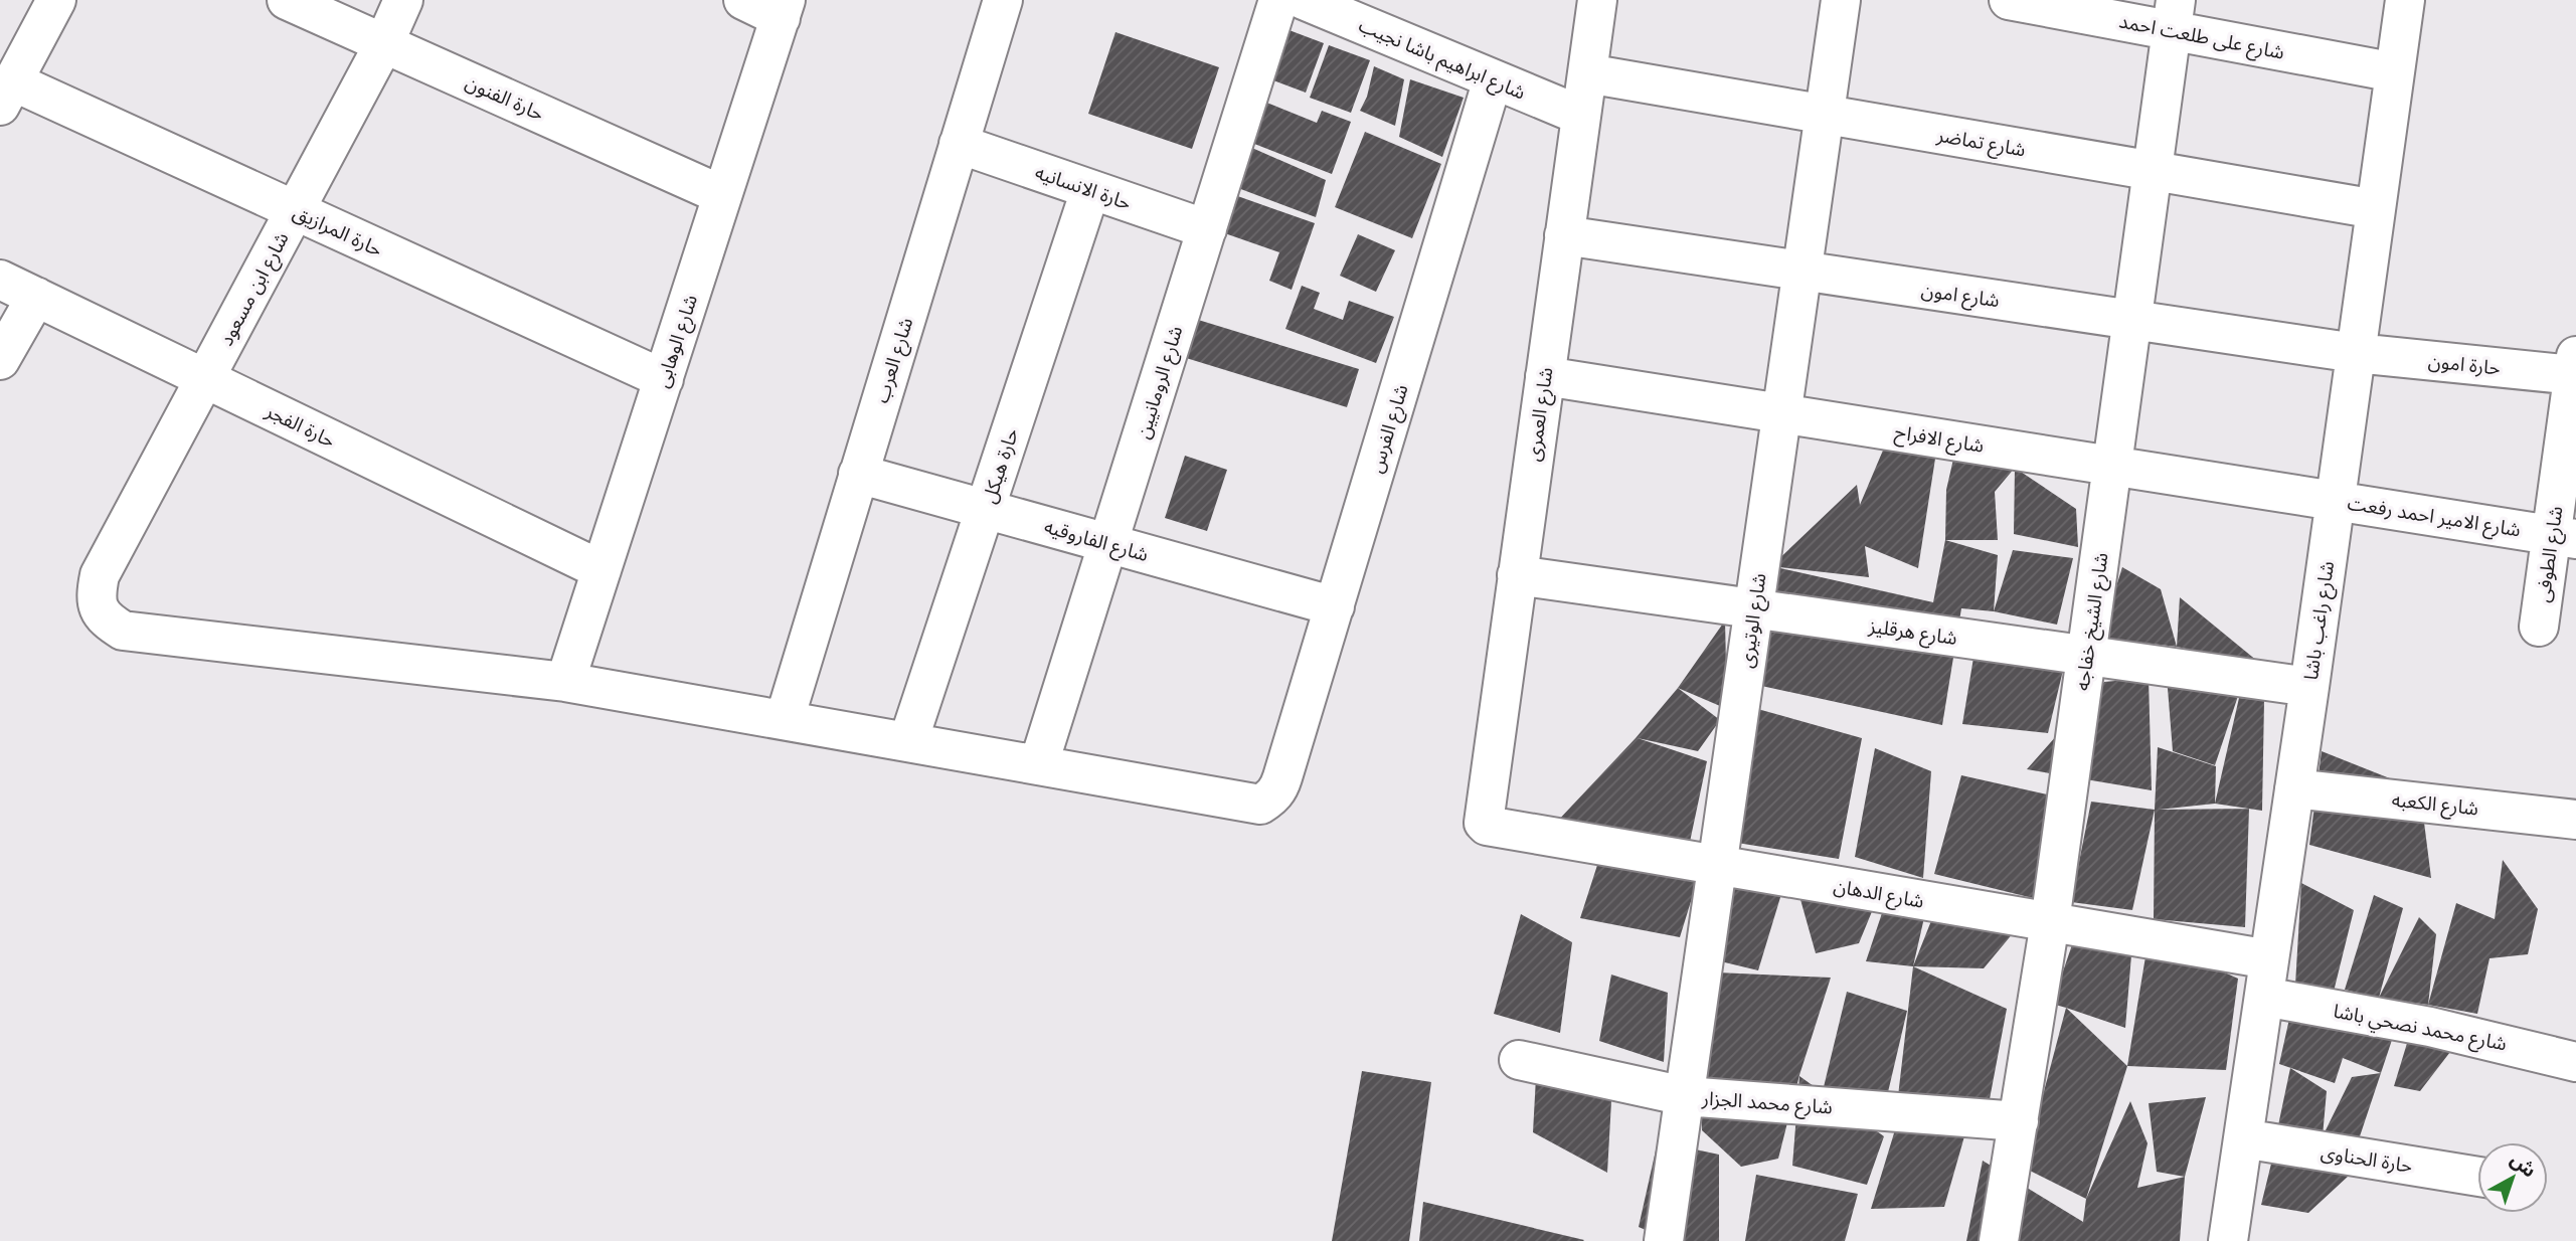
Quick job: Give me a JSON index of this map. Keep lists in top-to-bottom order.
{
  "streets": {
    "street": [
      "شارع على طلعت احمد",
      "شارع ابراهيم باشا نجيب",
      "حارة الفنون",
      "شارع تماضر",
      "حارة الانسانيه",
      "حارة المرازيق",
      "شارع ابن مسعود",
      "شارع امون",
      "شارع الوهابى",
      "شارع العرب",
      "حارة امون",
      "شارع الرومانيين",
      "شارع العمرى",
      "حارة الفجر",
      "شارع الفرس",
      "شارع الافراح",
      "حارة هيكل",
      "شارع الامير احمد رفعت",
      "شارع الفاروقيه",
      "شارع الطوفى",
      "شارع الوتيرى",
      "شارع راغب باشا",
      "شارع الشيخ خفاجه",
      "شارع هرقليز",
      "شارع الكعبه",
      "شارع الدهان",
      "شارع محمد نصحي باشا",
      "شارع محمد الجزار",
      "حارة الحناوى"
    ]
  },
  "crossings": [
    ["شارع على طلعت احمد", "شارع راغب باشا"],
    ["شارع على طلعت احمد", "شارع الشيخ خفاجه"],
    ["شارع ابراهيم باشا نجيب", "شارع العمرى"],
    ["شارع ابراهيم باشا نجيب", "شارع الفرس"],
    ["حارة الفنون", "شارع ابن مسعود"],
    ["حارة الفنون", "شارع الوهابى"],
    ["شارع تماضر", "شارع العمرى"],
    ["شارع تماضر", "شارع الوتيرى"],
    ["شارع تماضر", "شارع راغب باشا"],
    ["شارع تماضر", "شارع الشيخ خفاجه"],
    ["حارة الانسانيه", "شارع العرب"],
    ["حارة الانسانيه", "شارع الرومانيين"],
    ["حارة الانسانيه", "حارة هيكل"],
    ["حارة المرازيق", "شارع ابن مسعود"],
    ["حارة المرازيق", "شارع الوهابى"],
    ["شارع ابن مسعود", "شارع الوهابى"],
    ["شارع ابن مسعود", "حارة الفجر"],
    ["شارع امون", "حارة امون"],
    ["شارع امون", "شارع العمرى"],
    ["شارع امون", "شارع الوتيرى"],
    ["شارع امون", "شارع راغب باشا"],
    ["شارع امون", "شارع الشيخ خفاجه"],
    ["شارع الوهابى", "حارة الفجر"],
    ["شارع العرب", "شارع الفاروقيه"],
    ["حارة امون", "شارع الطوفى"],
    ["حارة امون", "شارع راغب باشا"],
    ["شارع الرومانيين", "شارع الفرس"],
    ["شارع الرومانيين", "شارع الفاروقيه"],
    ["شارع العمرى", "شارع الافراح"],
    ["شارع العمرى", "شارع هرقليز"],
    ["شارع العمرى", "شارع الدهان"],
    ["شارع الفرس", "شارع الفاروقيه"],
    ["شارع الافراح", "شارع الامير احمد رفعت"],
    ["شارع الافراح", "شارع الوتيرى"],
    ["شارع الافراح", "شارع راغب باشا"],
    ["شارع الافراح", "شارع الشيخ خفاجه"],
    ["حارة هيكل", "شارع الفاروقيه"],
    ["شارع الامير احمد رفعت", "شارع الطوفى"],
    ["شارع الامير احمد رفعت", "شارع راغب باشا"],
    ["شارع الوتيرى", "شارع هرقليز"],
    ["شارع الوتيرى", "شارع الدهان"],
    ["شارع الوتيرى", "شارع محمد الجزار"],
    ["شارع راغب باشا", "شارع هرقليز"],
    ["شارع راغب باشا", "شارع الكعبه"],
    ["شارع راغب باشا", "شارع الدهان"],
    ["شارع راغب باشا", "شارع محمد نصحي باشا"],
    ["شارع راغب باشا", "حارة الحناوى"],
    ["شارع الشيخ خفاجه", "شارع هرقليز"],
    ["شارع الشيخ خفاجه", "شارع الدهان"],
    ["شارع الشيخ خفاجه", "شارع محمد الجزار"]
  ],
  "north": "top right"
}
